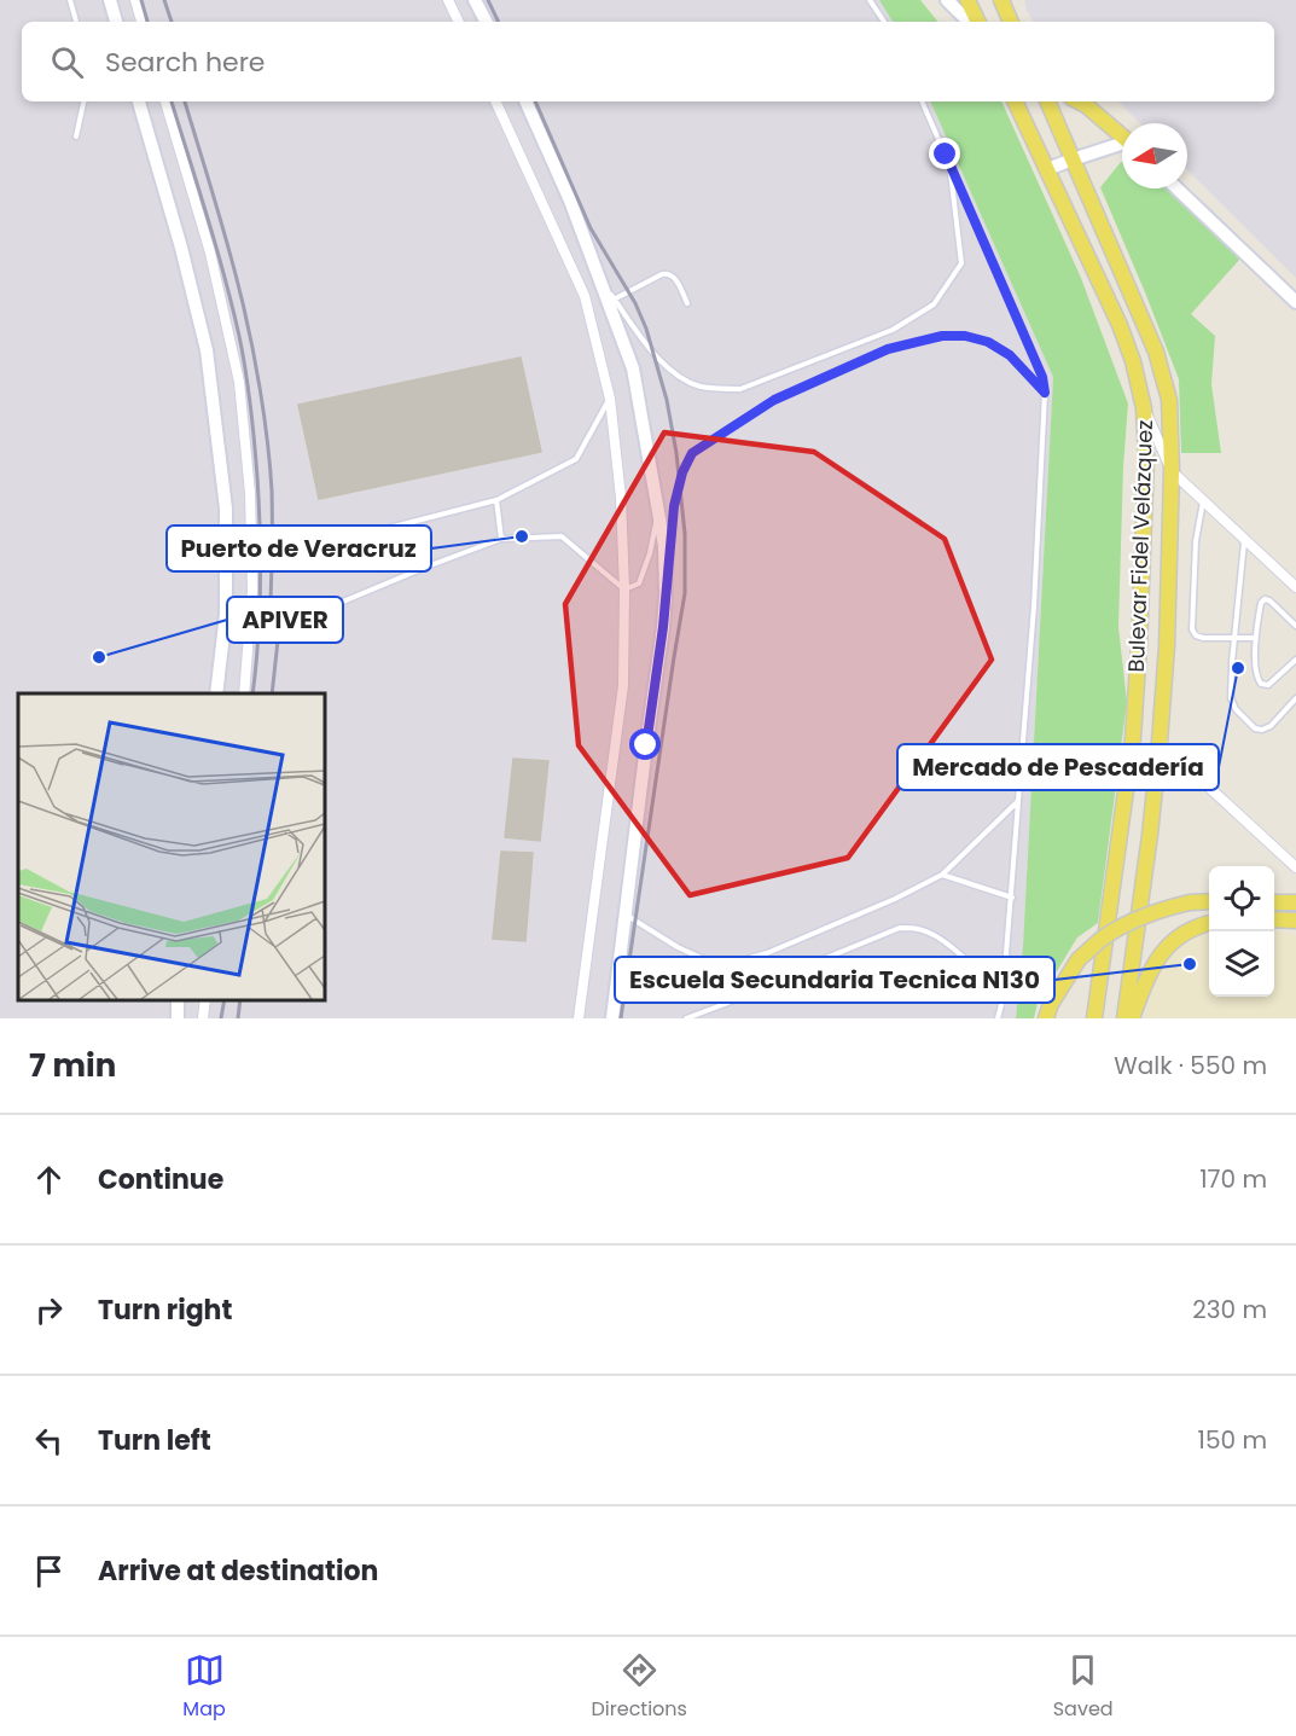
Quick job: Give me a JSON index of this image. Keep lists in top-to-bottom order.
{
  "streets": {
    "main road": ["Bulevar Fidel Velázquez"]
  },
  "places": [
    "Puerto de Veracruz",
    "APIVER",
    "Mercado de Pescadería",
    "Escuela Secundaria Tecnica N130"
  ],
  "north": "left",
  "page": {
    "search": "Search here",
    "heading": ["7 min", "Walk · 550 m"],
    "list": [
      ["Continue", "170 m"],
      ["Turn right", "230 m"],
      ["Turn left", "150 m"],
      "Arrive at destination"
    ],
    "nav": ["Map", "Directions", "Saved"]
  }
}
